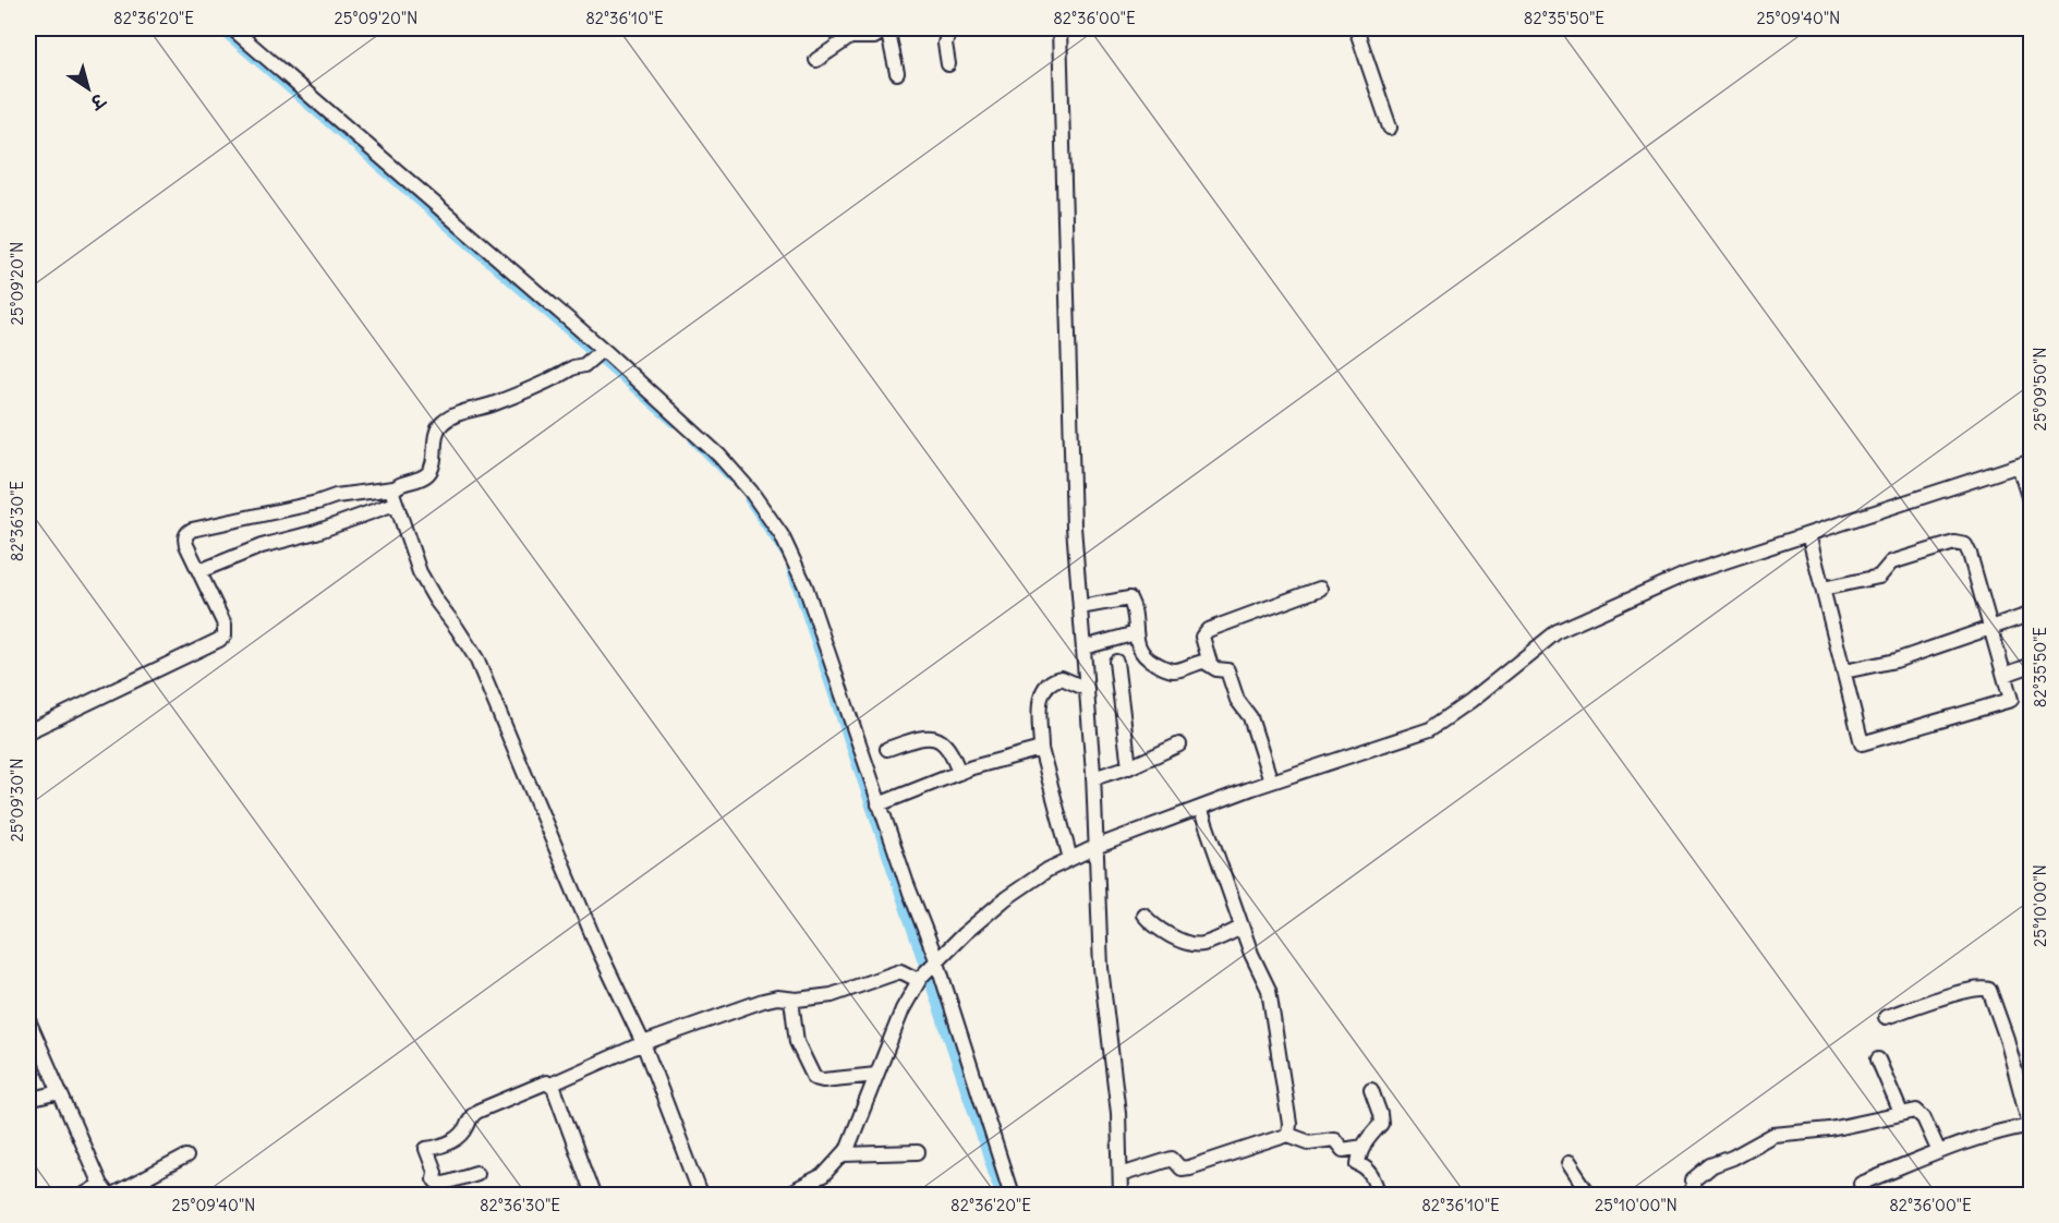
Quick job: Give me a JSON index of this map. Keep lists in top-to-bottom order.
{
  "north": "bottom right",
  "coordinates": [
    "82°36'20\"E",
    "25°09'20\"N",
    "82°36'10\"E",
    "82°36'00\"E",
    "82°35'50\"E",
    "25°09'40\"N",
    "25°09'50\"N",
    "82°36'30\"E",
    "25°09'30\"N",
    "25°10'00\"N"
  ]
}
